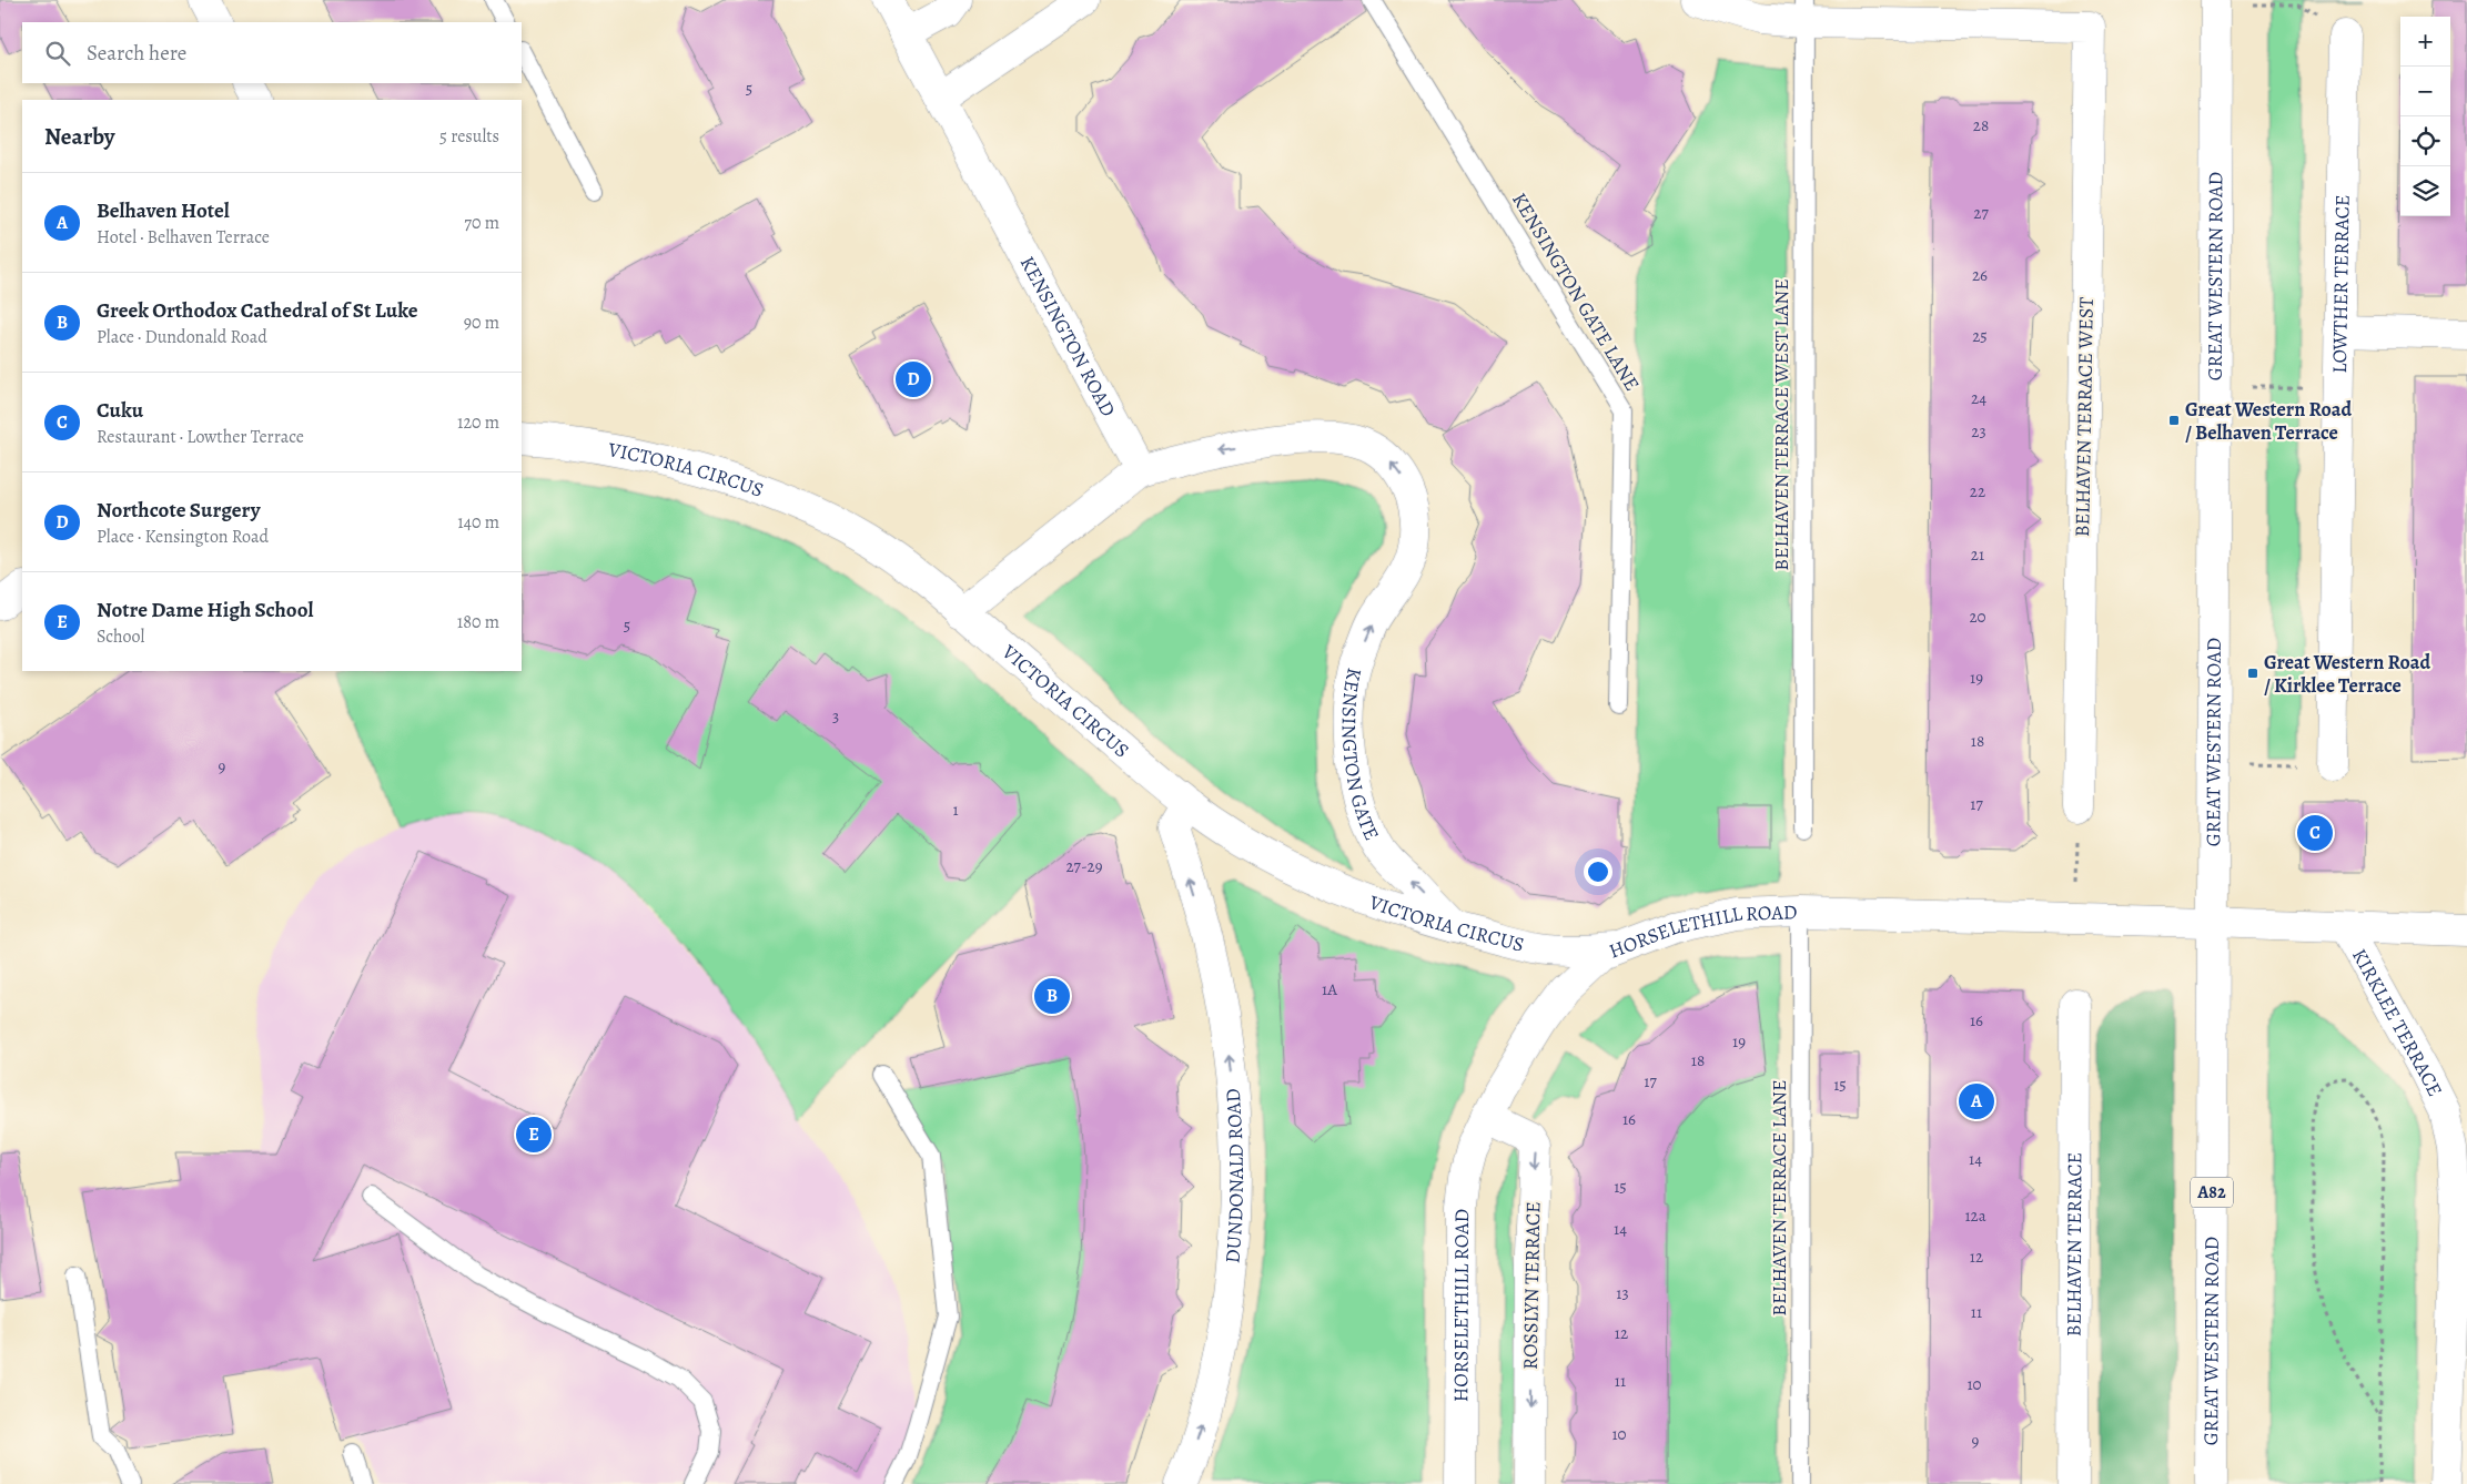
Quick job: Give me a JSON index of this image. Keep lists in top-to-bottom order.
{
  "streets": {
    "street": [
      "GREAT WESTERN ROAD",
      "LOWTHER TERRACE",
      "KENSINGTON ROAD",
      "BELHAVEN TERRACE WEST",
      "VICTORIA CIRCUS",
      "KENSINGTON GATE",
      "HORSELETHILL ROAD",
      "KIRKLEE TERRACE",
      "DUNDONALD ROAD",
      "A82",
      "BELHAVEN TERRACE",
      "ROSSLYN TERRACE"
    ],
    "lane": ["KENSINGTON GATE LANE", "BELHAVEN TERRACE WEST LANE", "BELHAVEN TERRACE LANE"]
  },
  "crossings": [
    ["GREAT WESTERN ROAD", "HORSELETHILL ROAD"],
    ["KENSINGTON ROAD", "KENSINGTON GATE"],
    ["BELHAVEN TERRACE WEST", "BELHAVEN TERRACE WEST LANE"],
    ["VICTORIA CIRCUS", "KENSINGTON GATE"],
    ["VICTORIA CIRCUS", "HORSELETHILL ROAD"],
    ["VICTORIA CIRCUS", "DUNDONALD ROAD"],
    ["HORSELETHILL ROAD", "KIRKLEE TERRACE"],
    ["HORSELETHILL ROAD", "BELHAVEN TERRACE LANE"],
    ["HORSELETHILL ROAD", "ROSSLYN TERRACE"]
  ],
  "one_way": ["DUNDONALD ROAD", "ROSSLYN TERRACE"],
  "places": {
    "transit": ["Great Western Road / Belhaven Terrace", "Great Western Road / Kirklee Terrace"]
  },
  "house_numbers": [
    "5",
    "28",
    "27",
    "26",
    "25",
    "24",
    "23",
    "22",
    "21",
    "20",
    "5",
    "19",
    "3",
    "18",
    "9",
    "17",
    "1",
    "27-29",
    "1A",
    "16",
    "19",
    "18",
    "17",
    "15",
    "16",
    "14",
    "15",
    "12a",
    "14",
    "12",
    "13",
    "11",
    "12",
    "11",
    "10",
    "10",
    "9"
  ],
  "page": {
    "map_buttons": ["+", "−"],
    "search": "Search here",
    "heading": ["Nearby", "5 results"],
    "list": [
      {
        "mark": "A",
        "name": "Belhaven Hotel",
        "note": "Hotel · Belhaven Terrace",
        "value": "70 m"
      },
      {
        "mark": "B",
        "name": "Greek Orthodox Cathedral of St Luke",
        "note": "Place · Dundonald Road",
        "value": "90 m"
      },
      {
        "mark": "C",
        "name": "Cuku",
        "note": "Restaurant · Lowther Terrace",
        "value": "120 m"
      },
      {
        "mark": "D",
        "name": "Northcote Surgery",
        "note": "Place · Kensington Road",
        "value": "140 m"
      },
      {
        "mark": "E",
        "name": "Notre Dame High School",
        "note": "School",
        "value": "180 m"
      }
    ],
    "pins": [
      "D",
      "C",
      "B",
      "A",
      "E"
    ]
  }
}
